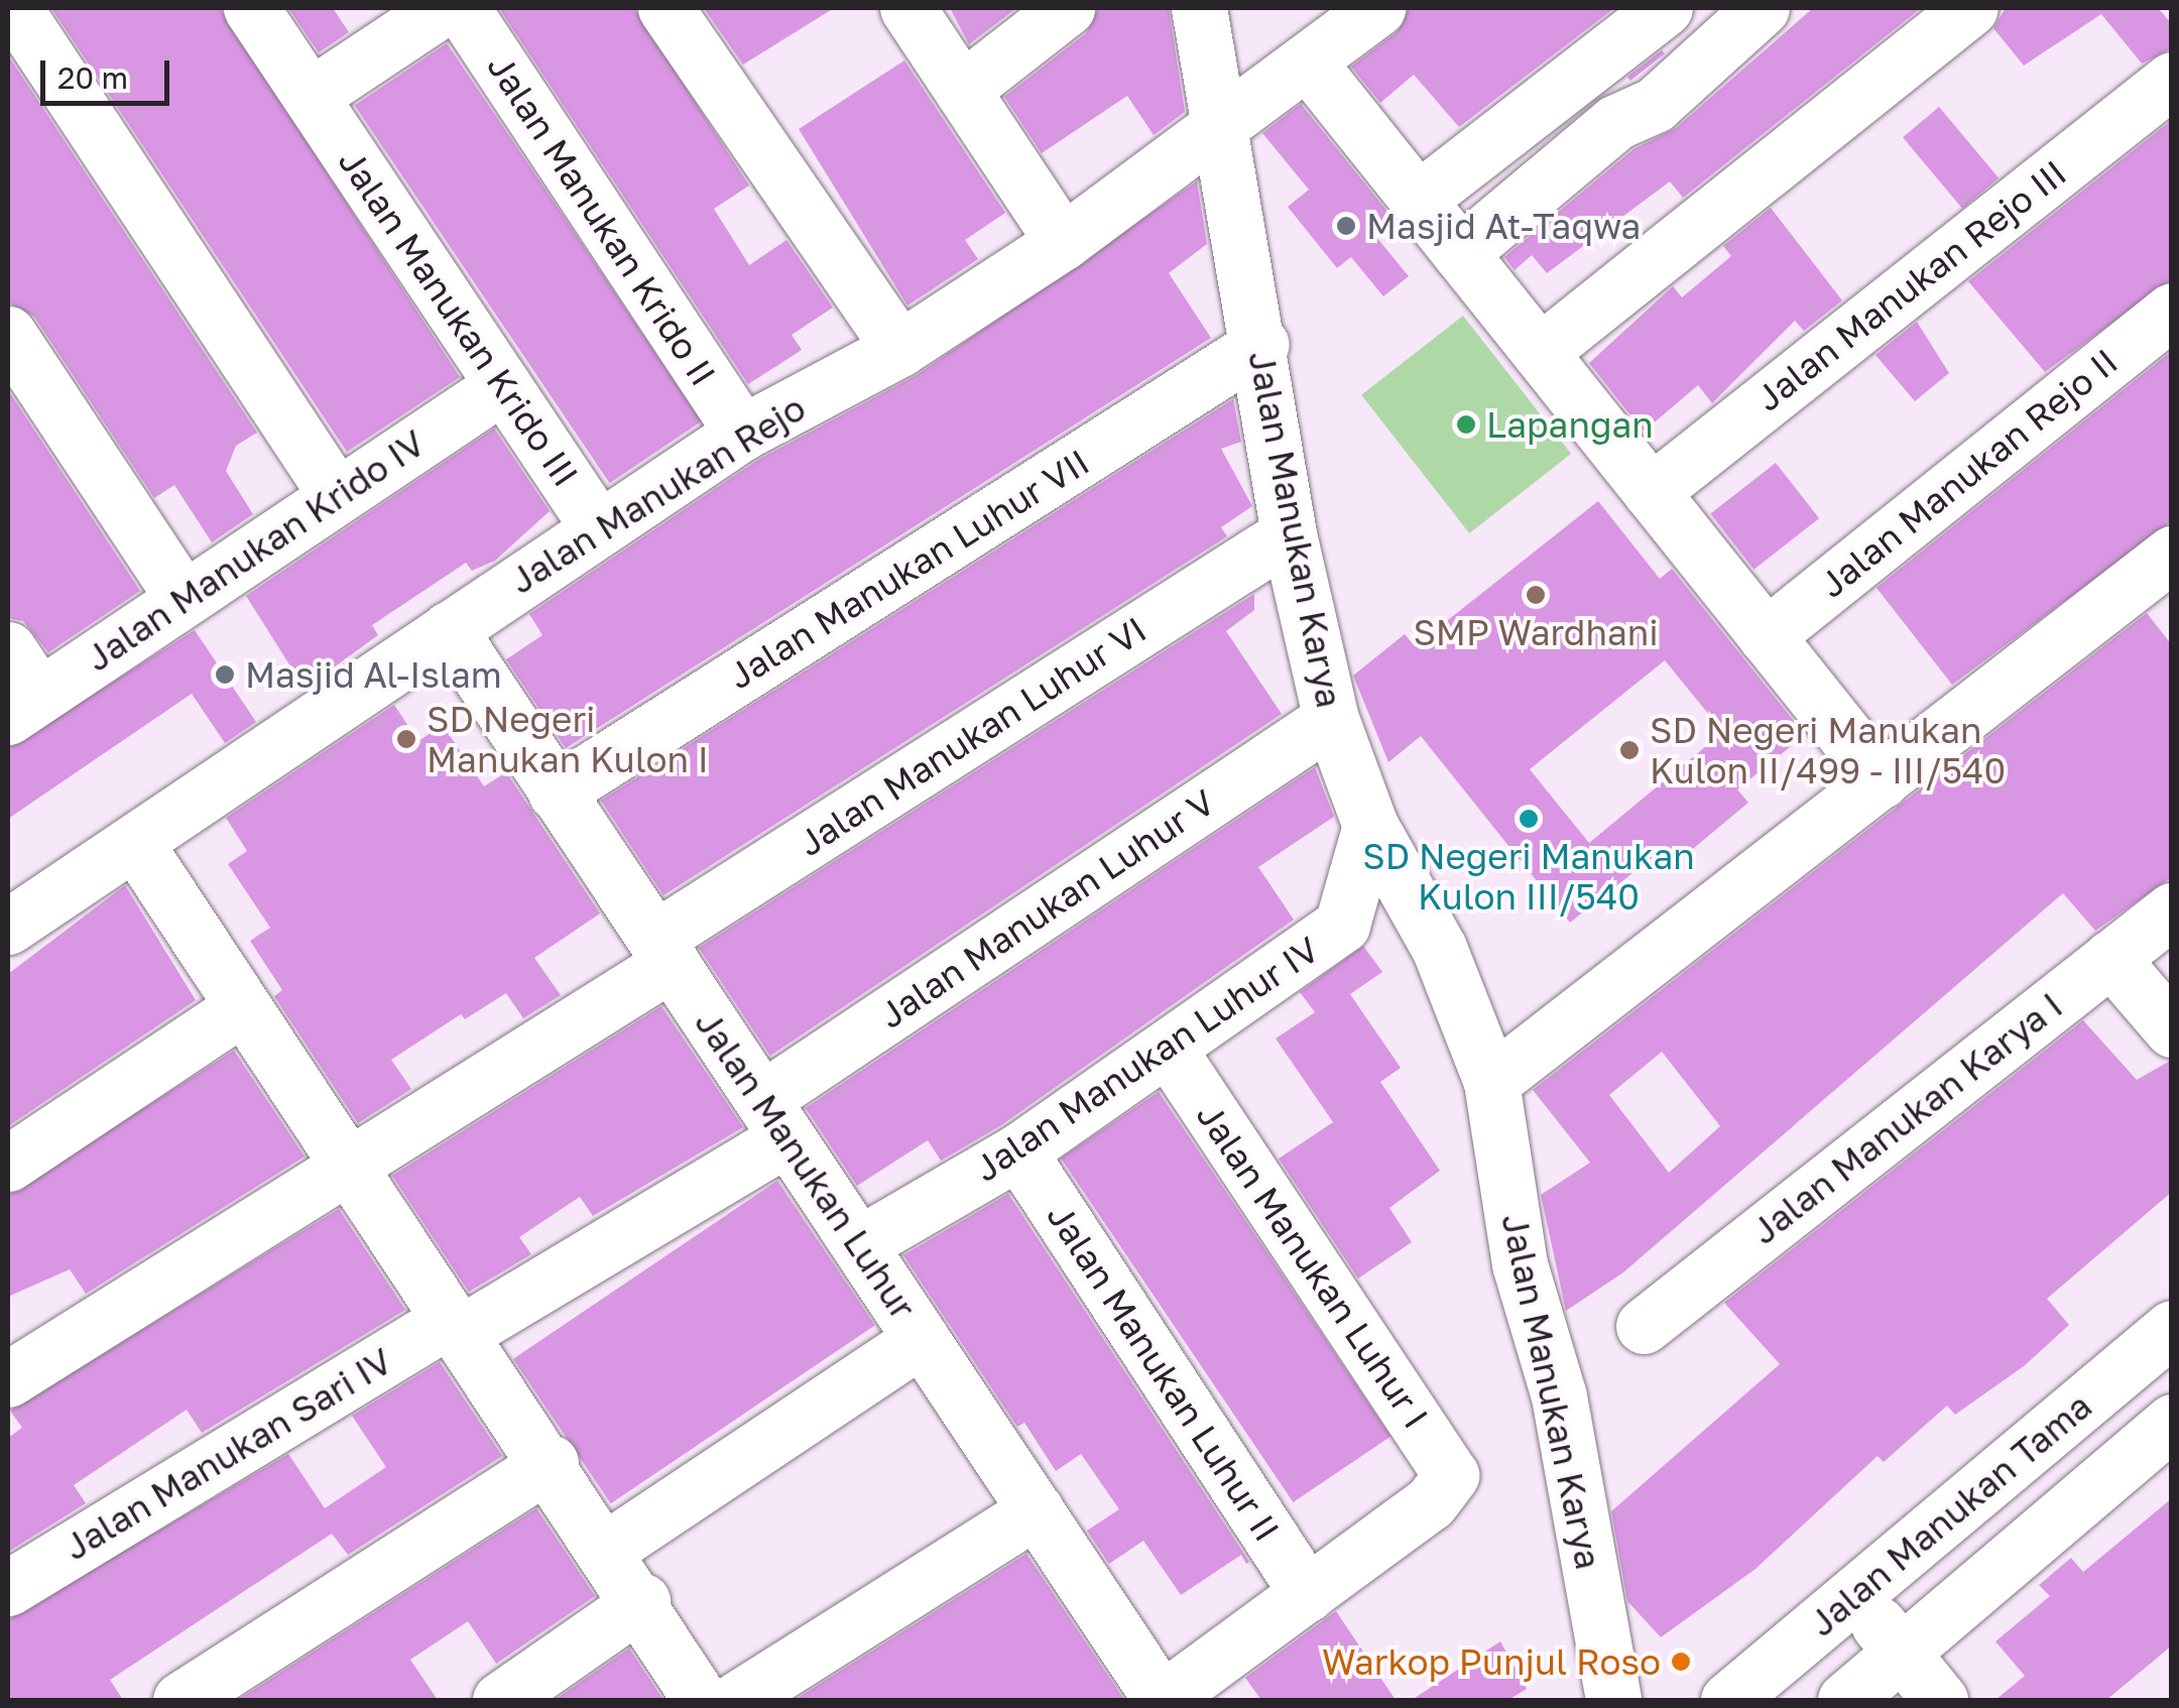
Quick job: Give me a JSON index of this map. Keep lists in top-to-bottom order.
{
  "streets": {
    "street": [
      "Jalan Manukan Krido II",
      "Jalan Manukan Rejo III",
      "Jalan Manukan Krido III",
      "Jalan Manukan Rejo II",
      "Jalan Manukan Rejo",
      "Jalan Manukan Karya",
      "Jalan Manukan Krido IV",
      "Jalan Manukan Luhur VII",
      "Jalan Manukan Luhur VI",
      "Jalan Manukan Luhur V",
      "Jalan Manukan Luhur IV",
      "Jalan Manukan Karya I",
      "Jalan Manukan Luhur",
      "Jalan Manukan Luhur I",
      "Jalan Manukan Luhur II",
      "Jalan Manukan Sari IV",
      "Jalan Manukan Tama"
    ]
  },
  "crossings": [
    ["Jalan Manukan Krido II", "Jalan Manukan Rejo"],
    ["Jalan Manukan Krido III", "Jalan Manukan Rejo"],
    ["Jalan Manukan Krido III", "Jalan Manukan Krido IV"],
    ["Jalan Manukan Rejo", "Jalan Manukan Karya"],
    ["Jalan Manukan Rejo", "Jalan Manukan Luhur"],
    ["Jalan Manukan Karya", "Jalan Manukan Luhur VII"],
    ["Jalan Manukan Karya", "Jalan Manukan Luhur VI"],
    ["Jalan Manukan Karya", "Jalan Manukan Luhur V"],
    ["Jalan Manukan Karya", "Jalan Manukan Luhur IV"],
    ["Jalan Manukan Luhur VII", "Jalan Manukan Luhur"],
    ["Jalan Manukan Luhur VI", "Jalan Manukan Luhur"],
    ["Jalan Manukan Luhur V", "Jalan Manukan Luhur"],
    ["Jalan Manukan Luhur V", "Jalan Manukan Sari IV"],
    ["Jalan Manukan Luhur IV", "Jalan Manukan Luhur"],
    ["Jalan Manukan Luhur IV", "Jalan Manukan Luhur I"],
    ["Jalan Manukan Luhur IV", "Jalan Manukan Luhur II"],
    ["Jalan Manukan Luhur I", "Jalan Manukan Luhur II"]
  ],
  "places": [
    "Masjid At-Taqwa",
    "Lapangan",
    "SMP Wardhani",
    "Masjid Al-Islam",
    "SD Negeri Manukan Kulon I",
    "SD Negeri Manukan Kulon II/499 - III/540",
    "SD Negeri Manukan Kulon III/540",
    "Warkop Punjul Roso"
  ],
  "scale_bar": "20 m"
}
